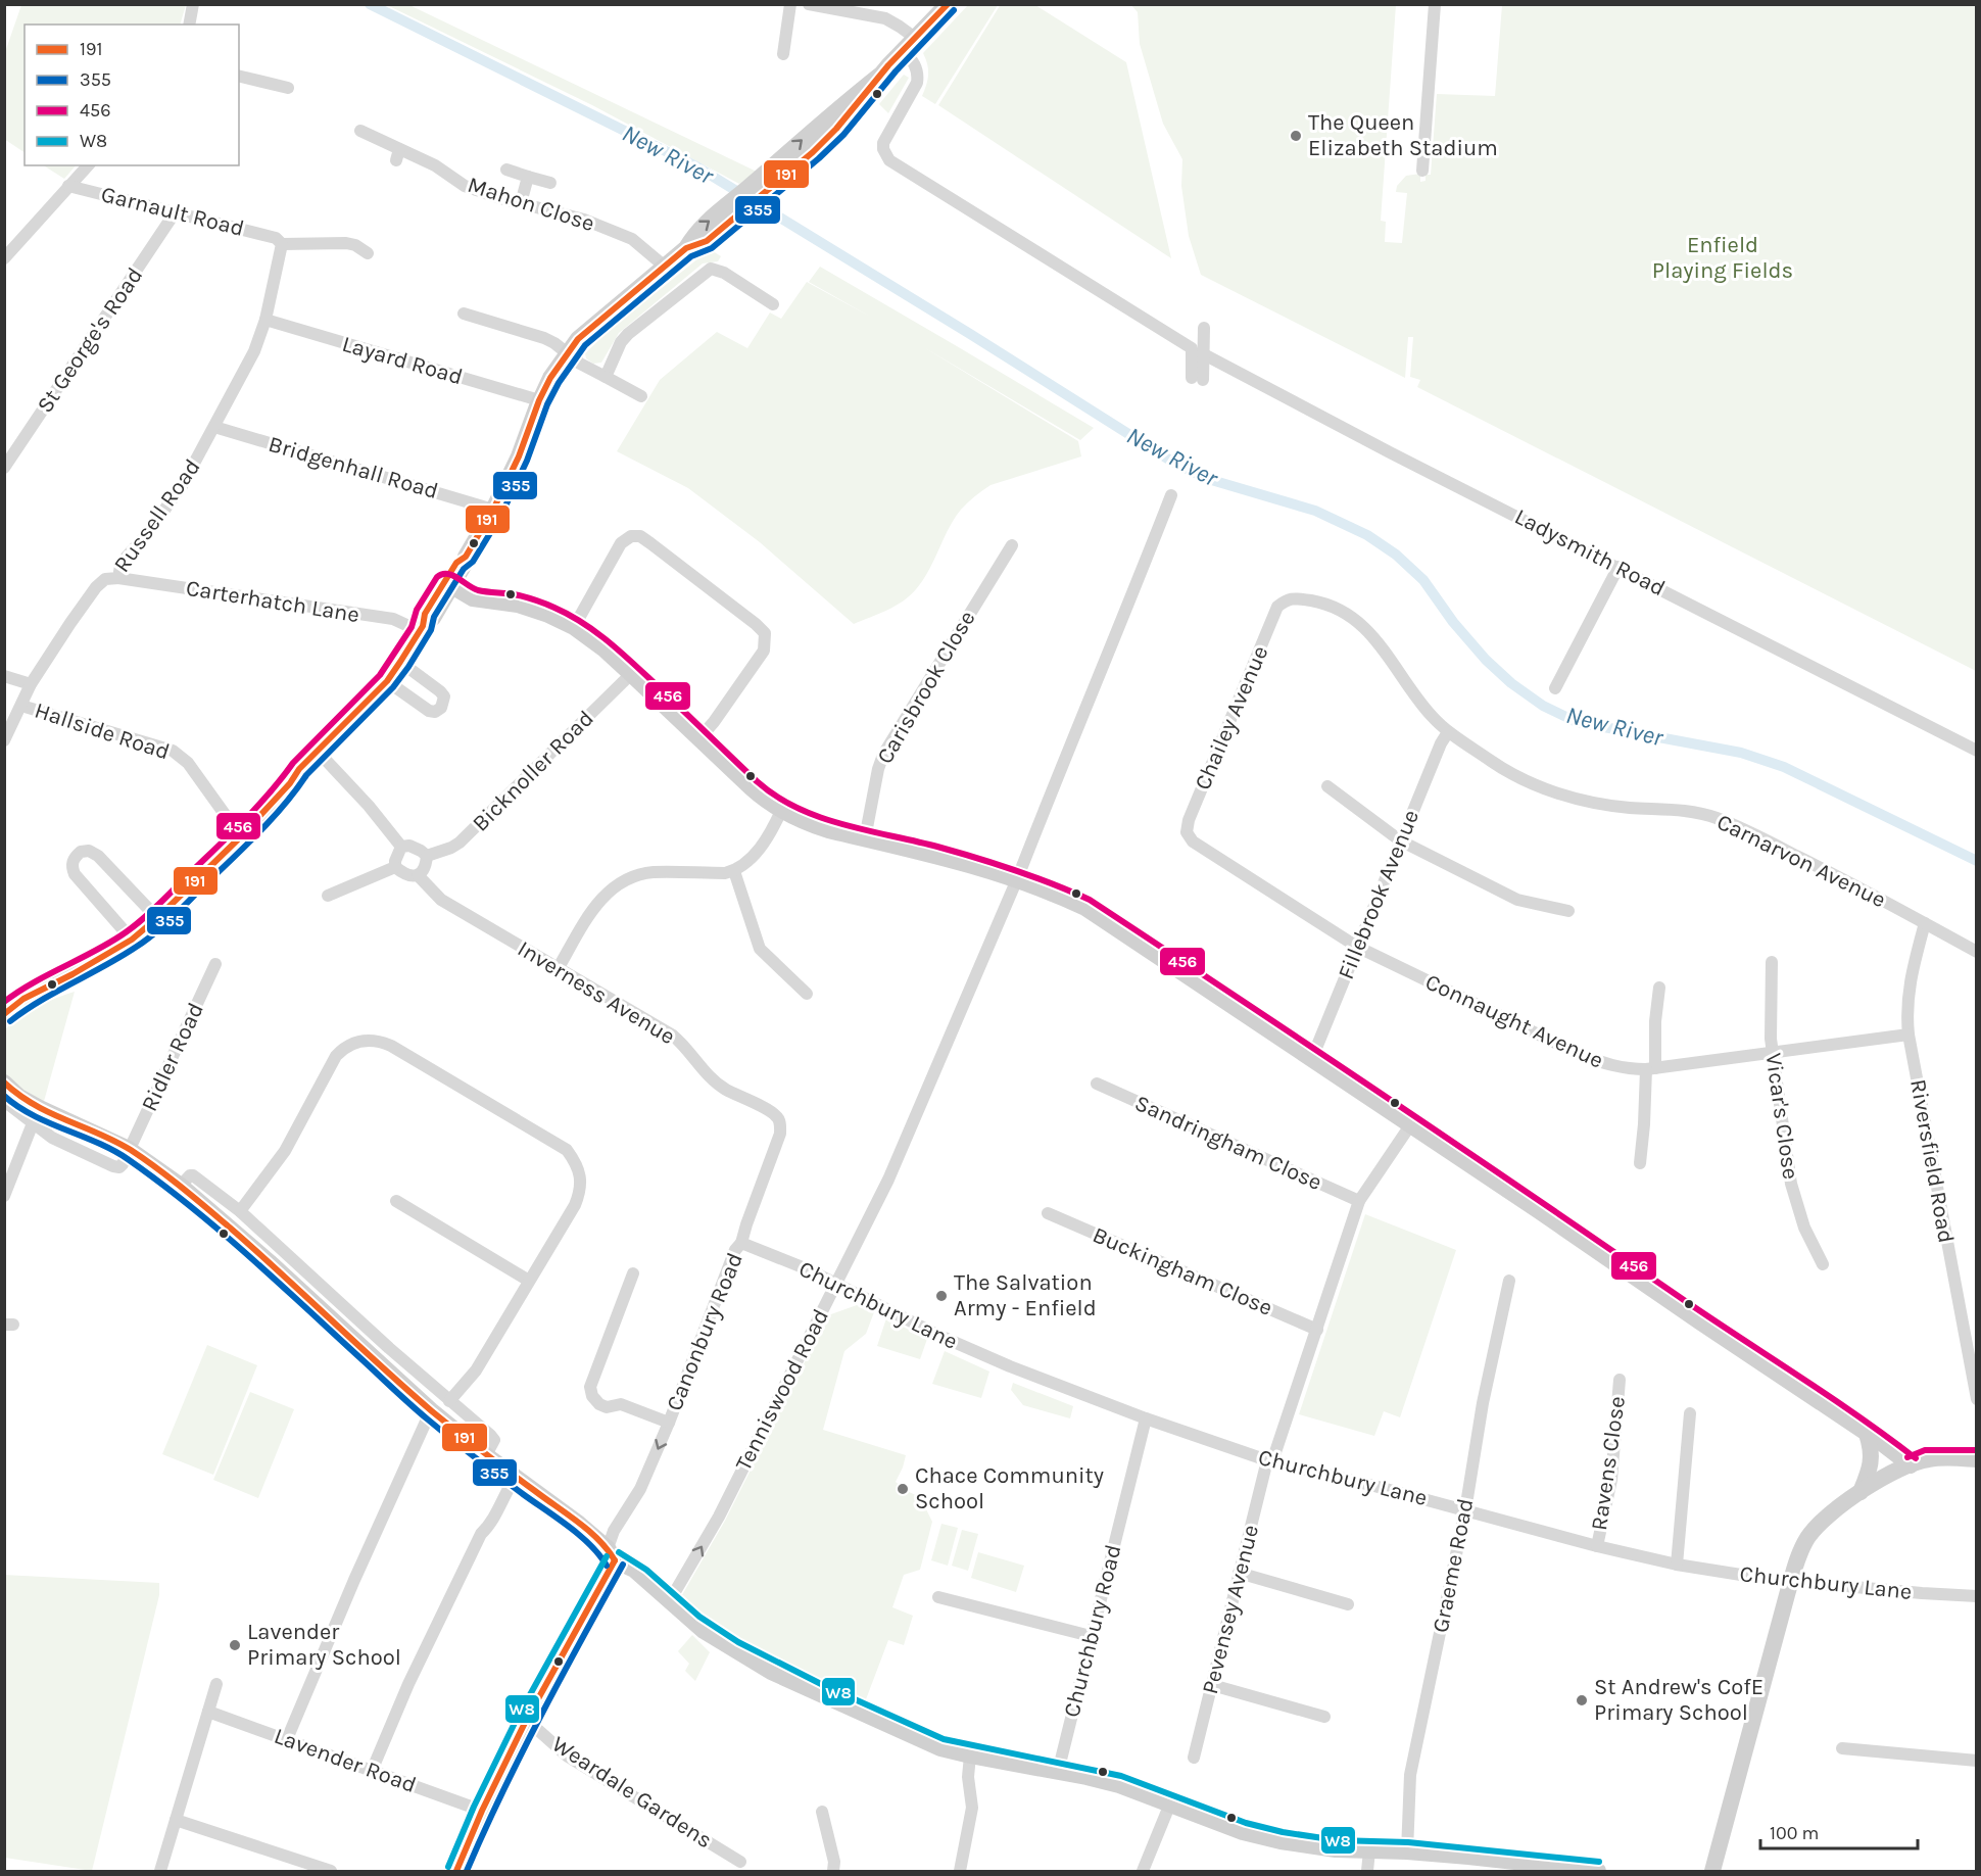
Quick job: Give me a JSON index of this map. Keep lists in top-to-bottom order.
{
  "streets": {
    "street": [
      "Mahon Close",
      "Garnault Road",
      "St George's Road",
      "Layard Road",
      "Bridgenhall Road",
      "Russell Road",
      "Ladysmith Road",
      "Carterhatch Lane",
      "Carisbrook Close",
      "Chailey Avenue",
      "Hallside Road",
      "Bicknoller Road",
      "Carnarvon Avenue",
      "Fillebrook Avenue",
      "Inverness Avenue",
      "Connaught Avenue",
      "Ridler Road",
      "Vicar's Close",
      "Sandringham Close",
      "Riversfield Road",
      "Buckingham Close",
      "Churchbury Lane",
      "Canonbury Road",
      "Tenniswood Road",
      "Ravens Close",
      "Graeme Road",
      "Pevensey Avenue",
      "Churchbury Road",
      "Lavender Road",
      "Weardale Gardens"
    ]
  },
  "crossings": [
    ["Garnault Road", "St George's Road"],
    ["Garnault Road", "Russell Road"],
    ["Layard Road", "Russell Road"],
    ["Bridgenhall Road", "Russell Road"],
    ["Russell Road", "Carterhatch Lane"],
    ["Russell Road", "Hallside Road"],
    ["Chailey Avenue", "Carnarvon Avenue"],
    ["Chailey Avenue", "Connaught Avenue"],
    ["Bicknoller Road", "Inverness Avenue"],
    ["Carnarvon Avenue", "Fillebrook Avenue"],
    ["Carnarvon Avenue", "Riversfield Road"],
    ["Fillebrook Avenue", "Connaught Avenue"],
    ["Inverness Avenue", "Canonbury Road"],
    ["Connaught Avenue", "Vicar's Close"],
    ["Connaught Avenue", "Riversfield Road"],
    ["Sandringham Close", "Pevensey Avenue"],
    ["Buckingham Close", "Pevensey Avenue"],
    ["Churchbury Lane", "Canonbury Road"],
    ["Churchbury Lane", "Tenniswood Road"],
    ["Churchbury Lane", "Ravens Close"],
    ["Churchbury Lane", "Graeme Road"],
    ["Churchbury Lane", "Pevensey Avenue"],
    ["Churchbury Lane", "Churchbury Road"]
  ],
  "water": ["New River"],
  "parks": ["Enfield Playing Fields"],
  "places": [
    "The Queen Elizabeth Stadium",
    "The Salvation Army - Enfield",
    "Chace Community School",
    "Lavender Primary School",
    "St Andrew's CofE Primary School"
  ],
  "lines": [
    "transit line 191",
    "transit line 355",
    "transit line 456",
    "transit line W8"
  ],
  "legend": [
    "191",
    "355",
    "456",
    "W8"
  ],
  "scale_bar": "100 m"
}
